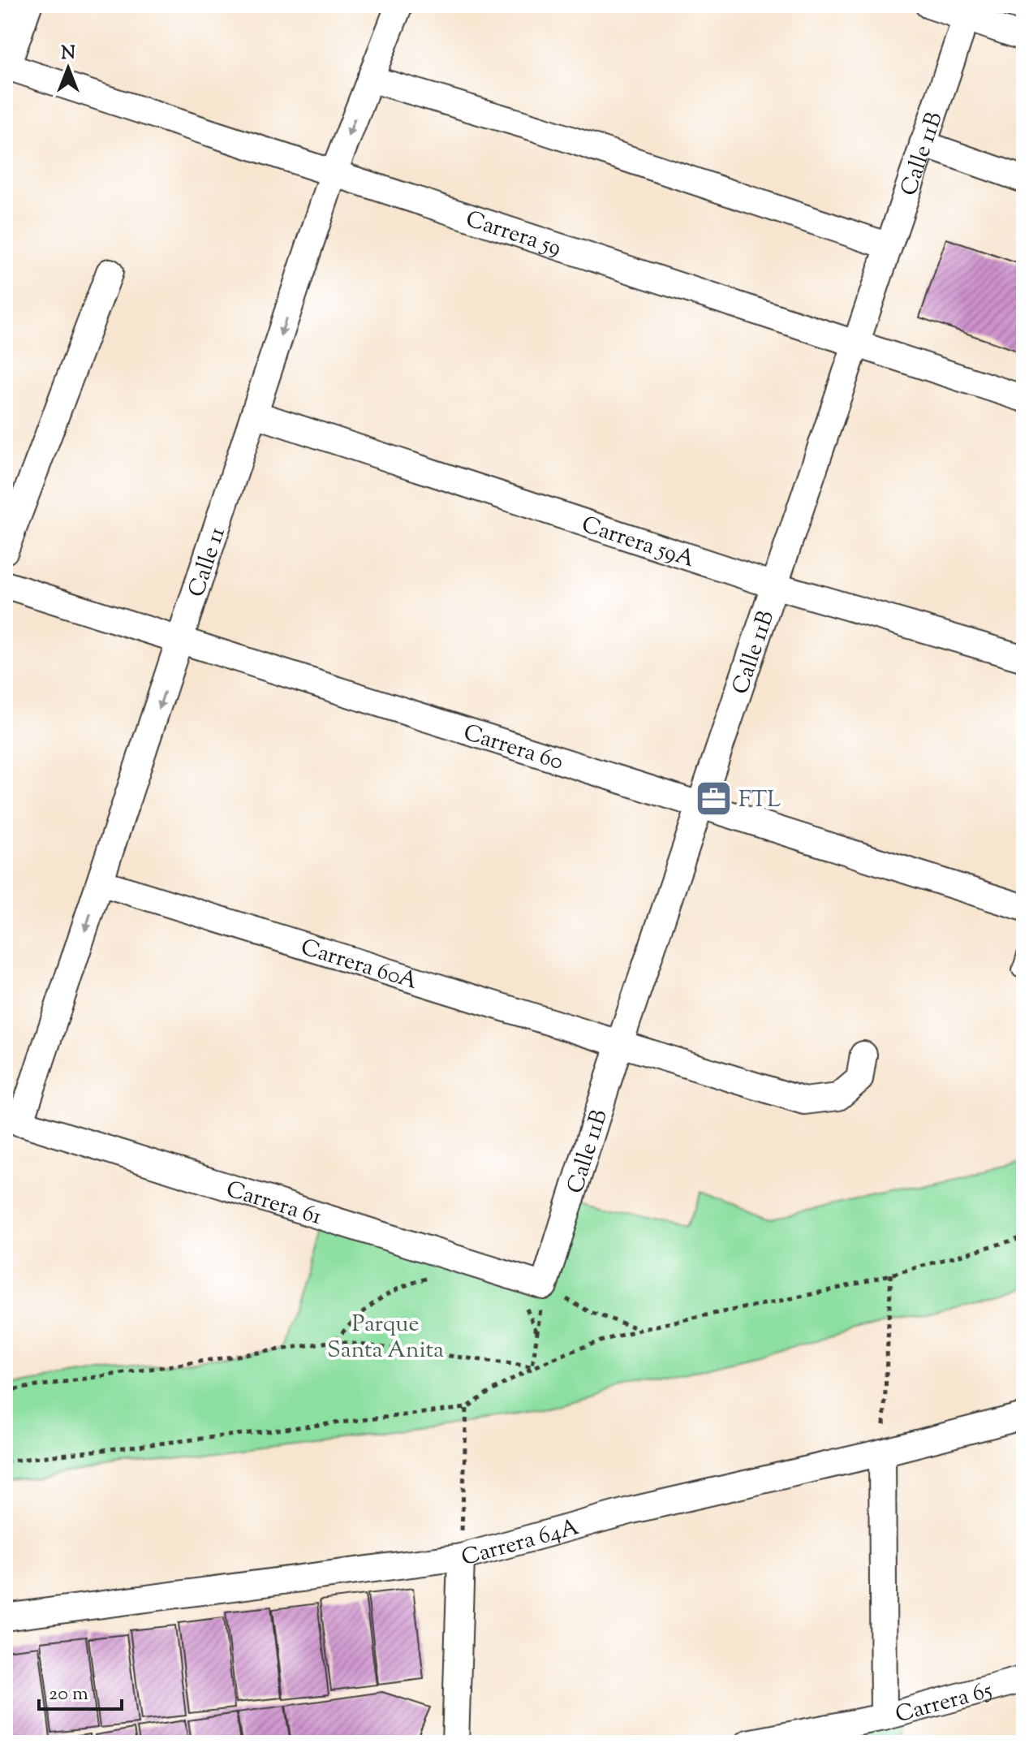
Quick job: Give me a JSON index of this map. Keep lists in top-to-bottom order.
{
  "streets": {
    "street": [
      "Calle 11B",
      "Carrera 59",
      "Carrera 59A",
      "Calle 11",
      "Carrera 60",
      "Carrera 60A",
      "Carrera 61",
      "Carrera 64A",
      "Carrera 65"
    ]
  },
  "crossings": [
    ["Calle 11B", "Carrera 59"],
    ["Calle 11B", "Carrera 59A"],
    ["Calle 11B", "Carrera 60"],
    ["Calle 11B", "Carrera 60A"],
    ["Calle 11B", "Carrera 61"],
    ["Carrera 59", "Calle 11"],
    ["Carrera 59A", "Calle 11"],
    ["Calle 11", "Carrera 60"],
    ["Calle 11", "Carrera 60A"],
    ["Calle 11", "Carrera 61"]
  ],
  "one_way": ["Calle 11"],
  "parks": ["Parque Santa Anita"],
  "places": {
    "office": ["FTL"]
  },
  "scale_bar": "20 m",
  "north": "top"
}
